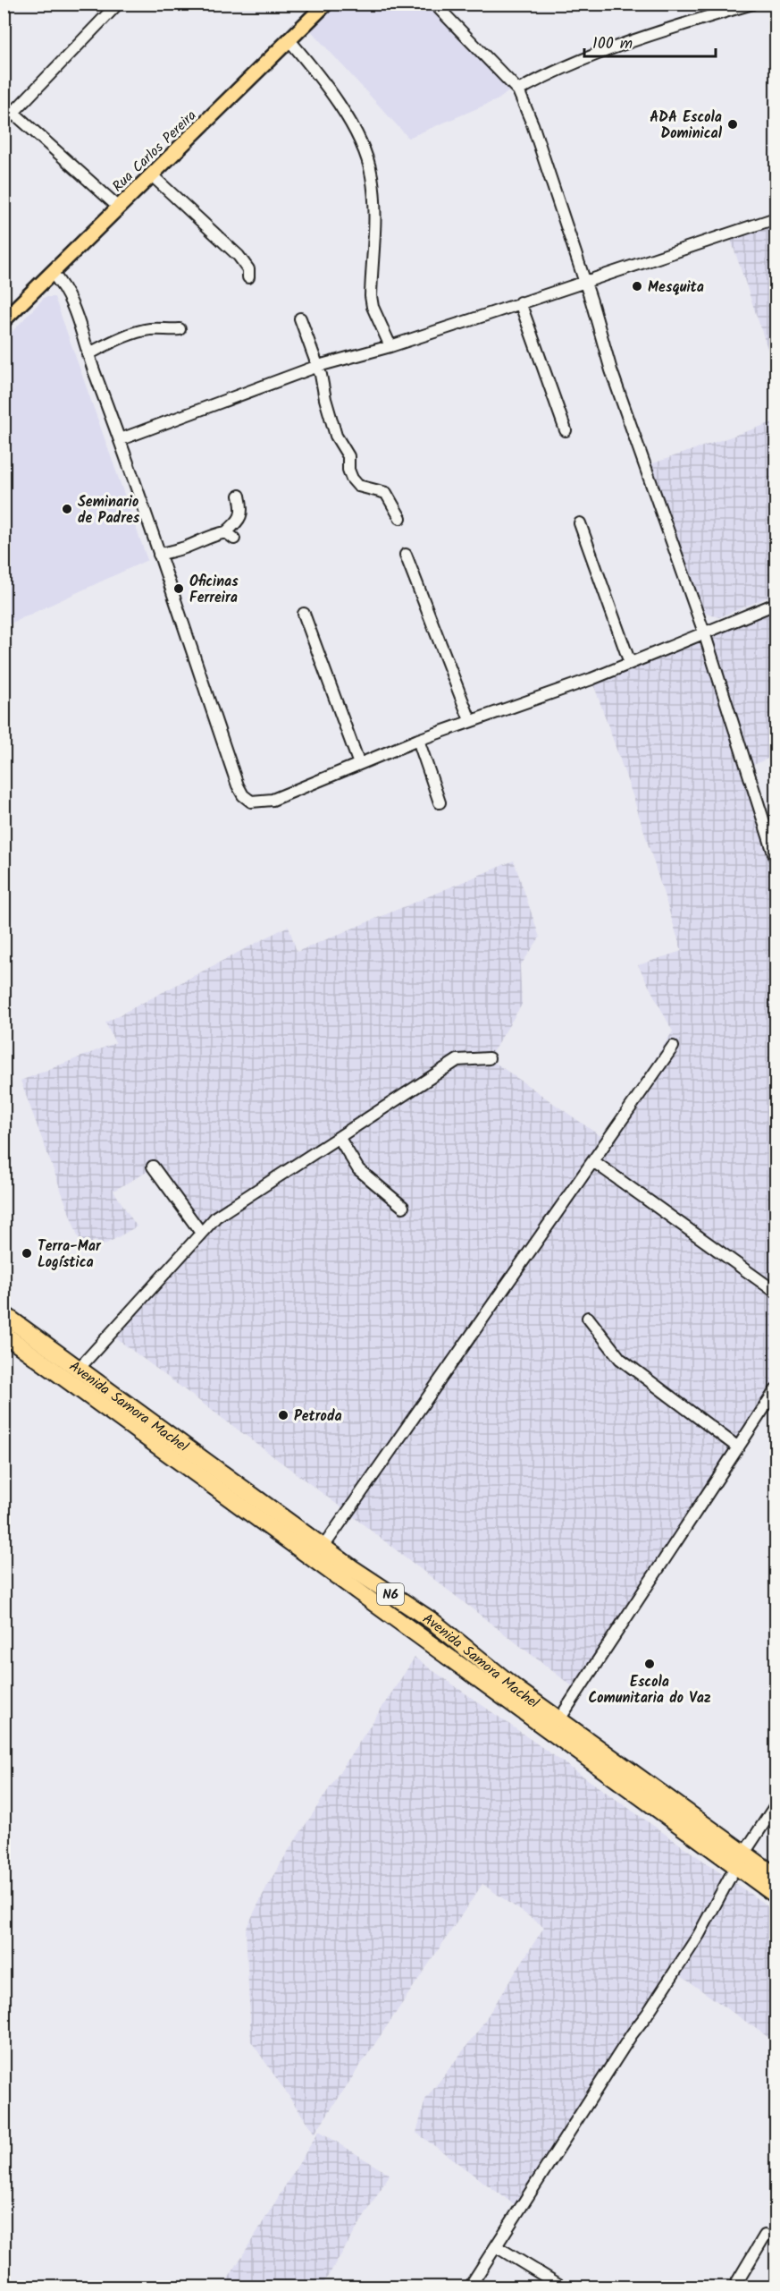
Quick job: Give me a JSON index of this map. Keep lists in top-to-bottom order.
{
  "streets": {
    "highway": ["Avenida Samora Machel", "N6"],
    "main road": ["Rua Carlos Pereira"]
  },
  "places": [
    "ADA Escola Dominical",
    "Mesquita",
    "Seminario de Padres",
    "Oficinas Ferreira",
    "Terra-Mar Logística",
    "Petroda",
    "Escola Comunitaria do Vaz"
  ],
  "scale_bar": "100 m"
}
